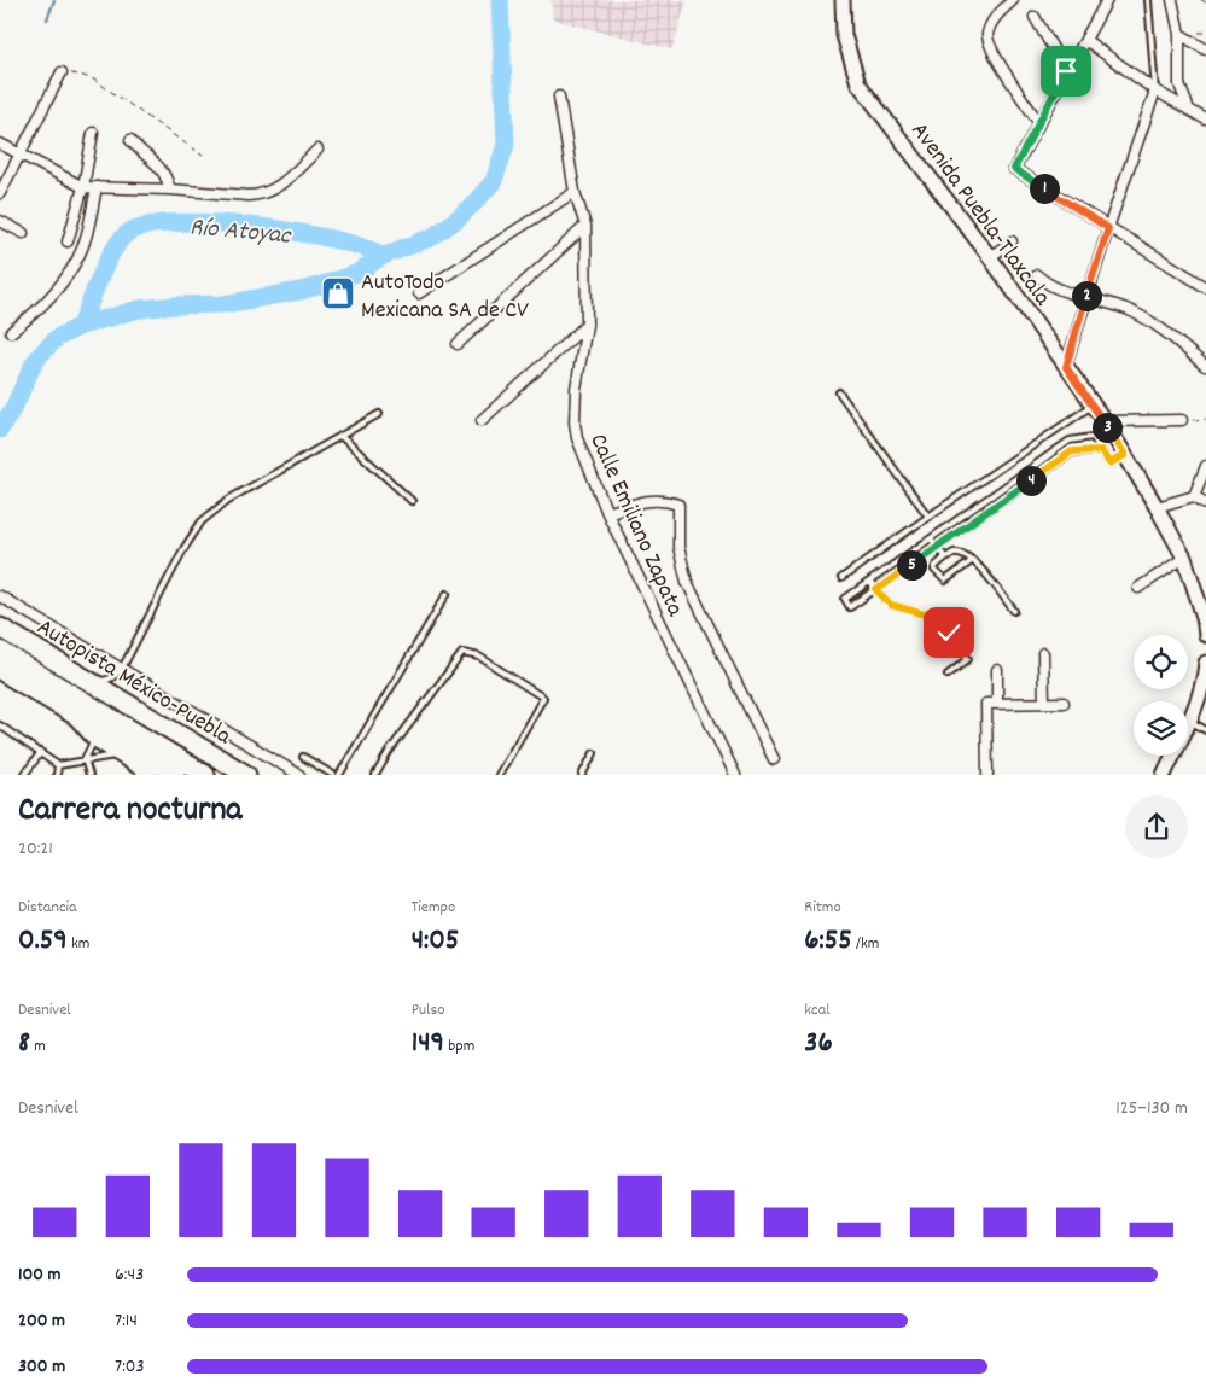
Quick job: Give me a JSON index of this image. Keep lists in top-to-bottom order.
{
  "streets": {
    "highway": ["Autopista México-Puebla"],
    "main road": ["Avenida Puebla-Tlaxcala"],
    "street": ["Calle Emiliano Zapata"]
  },
  "water": ["Río Atoyac"],
  "places": {
    "shop": ["AutoTodo Mexicana SA de CV"]
  },
  "page": {
    "pins": [
      "1",
      "2",
      "3",
      "4",
      "5"
    ],
    "heading": ["Carrera nocturna", "20:21"],
    "stats": [
      ["Distancia", "0.59 km"],
      ["Tiempo", "4:05"],
      ["Ritmo", "6:55 /km"],
      ["Desnivel", "8 m"],
      ["Pulso", "149 bpm"],
      ["kcal", "36"]
    ],
    "chart": ["Desnivel", "125–130 m"],
    "list": [
      {
        "name": "100 m",
        "note": "6:43"
      },
      {
        "name": "200 m",
        "note": "7:14"
      },
      {
        "name": "300 m",
        "note": "7:03"
      }
    ]
  }
}
